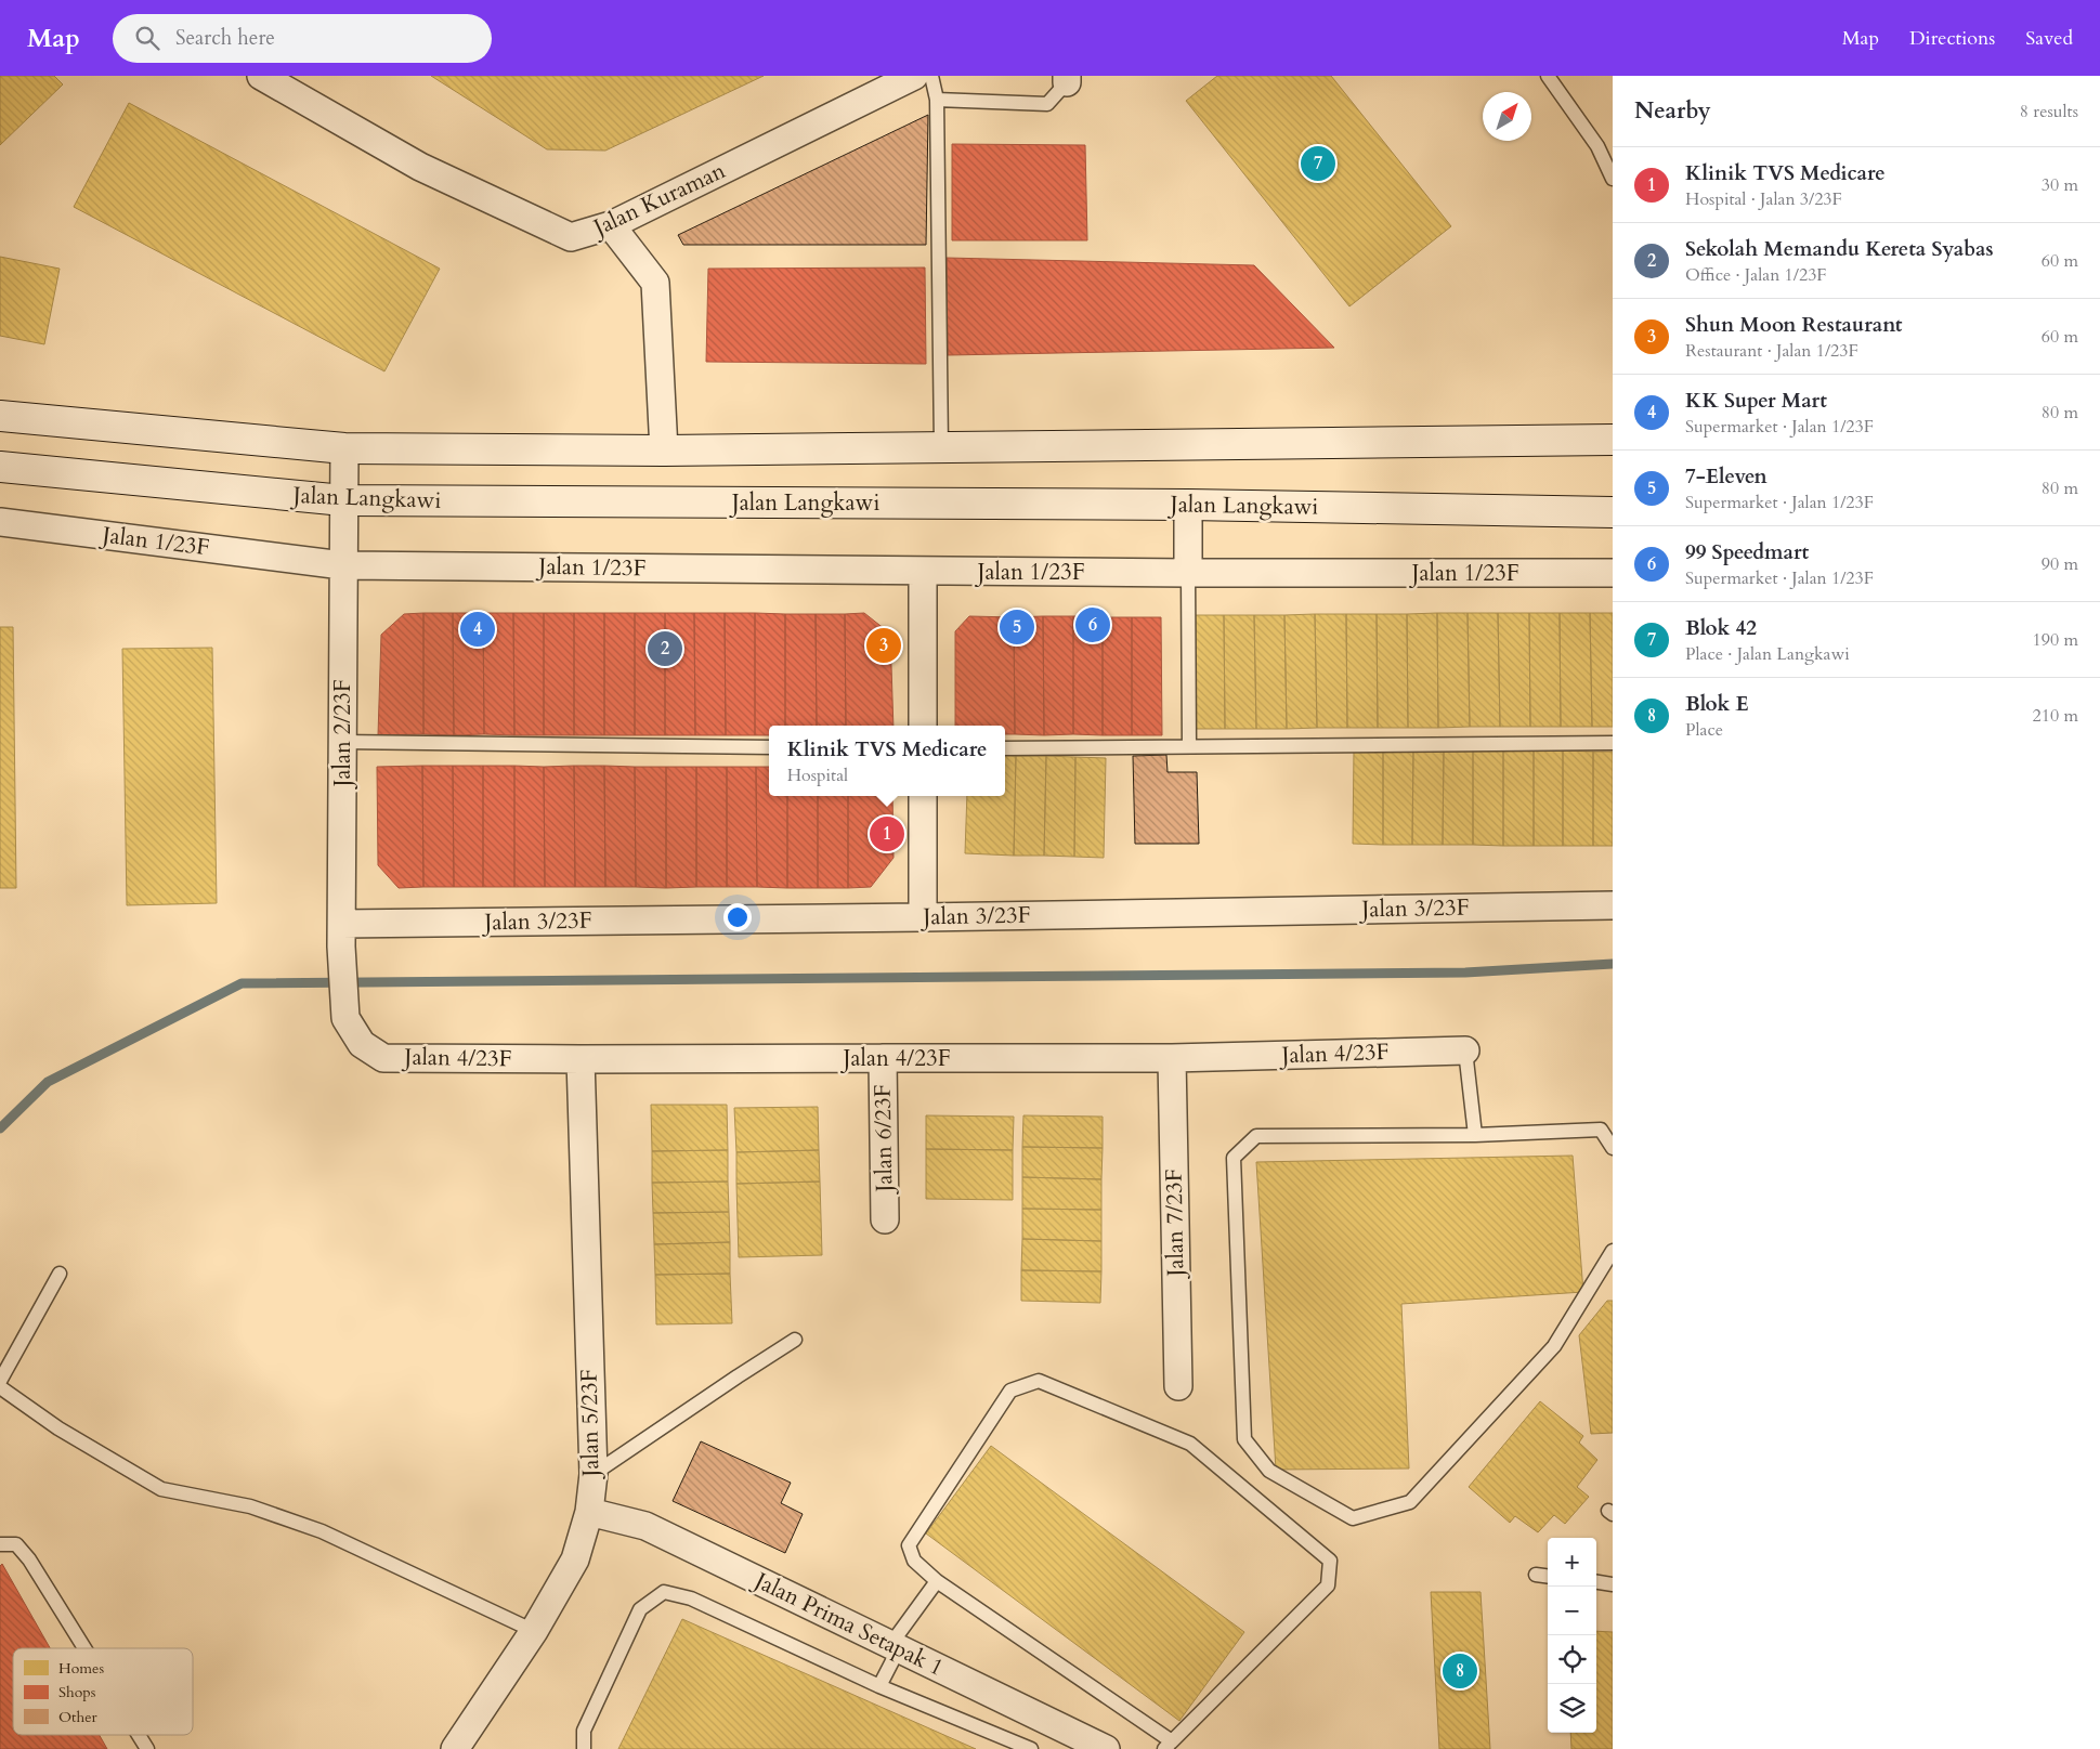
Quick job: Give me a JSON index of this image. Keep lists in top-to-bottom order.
{
  "streets": {
    "street": [
      "Jalan Kuraman",
      "Jalan Langkawi",
      "Jalan 1/23F",
      "Jalan 2/23F",
      "Jalan 3/23F",
      "Jalan 4/23F",
      "Jalan 6/23F",
      "Jalan 7/23F",
      "Jalan 5/23F",
      "Jalan Prima Setapak 1"
    ]
  },
  "crossings": [
    ["Jalan Langkawi", "Jalan 2/23F"],
    ["Jalan 1/23F", "Jalan 2/23F"],
    ["Jalan 2/23F", "Jalan 3/23F"],
    ["Jalan 2/23F", "Jalan 4/23F"],
    ["Jalan 4/23F", "Jalan 6/23F"],
    ["Jalan 4/23F", "Jalan 7/23F"],
    ["Jalan 4/23F", "Jalan 5/23F"],
    ["Jalan 5/23F", "Jalan Prima Setapak 1"]
  ],
  "legend": ["Homes", "Shops", "Other"],
  "north": "top right",
  "page": {
    "header": "Map",
    "search": "Search here",
    "nav": ["Map", "Directions", "Saved"],
    "heading": ["Nearby", "8 results"],
    "pins": [
      "7",
      "6",
      "5",
      "4",
      "3",
      "2",
      "1",
      "8"
    ],
    "list": [
      {
        "mark": "1",
        "name": "Klinik TVS Medicare",
        "note": "Hospital · Jalan 3/23F",
        "value": "30 m"
      },
      {
        "mark": "2",
        "name": "Sekolah Memandu Kereta Syabas",
        "note": "Office · Jalan 1/23F",
        "value": "60 m"
      },
      {
        "mark": "3",
        "name": "Shun Moon Restaurant",
        "note": "Restaurant · Jalan 1/23F",
        "value": "60 m"
      },
      {
        "mark": "4",
        "name": "KK Super Mart",
        "note": "Supermarket · Jalan 1/23F",
        "value": "80 m"
      },
      {
        "mark": "5",
        "name": "7-Eleven",
        "note": "Supermarket · Jalan 1/23F",
        "value": "80 m"
      },
      {
        "mark": "6",
        "name": "99 Speedmart",
        "note": "Supermarket · Jalan 1/23F",
        "value": "90 m"
      },
      {
        "mark": "7",
        "name": "Blok 42",
        "note": "Place · Jalan Langkawi",
        "value": "190 m"
      },
      {
        "mark": "8",
        "name": "Blok E",
        "note": "Place",
        "value": "210 m"
      }
    ],
    "popup": ["Klinik TVS Medicare", "Hospital"],
    "map_buttons": ["+", "−"]
  }
}
